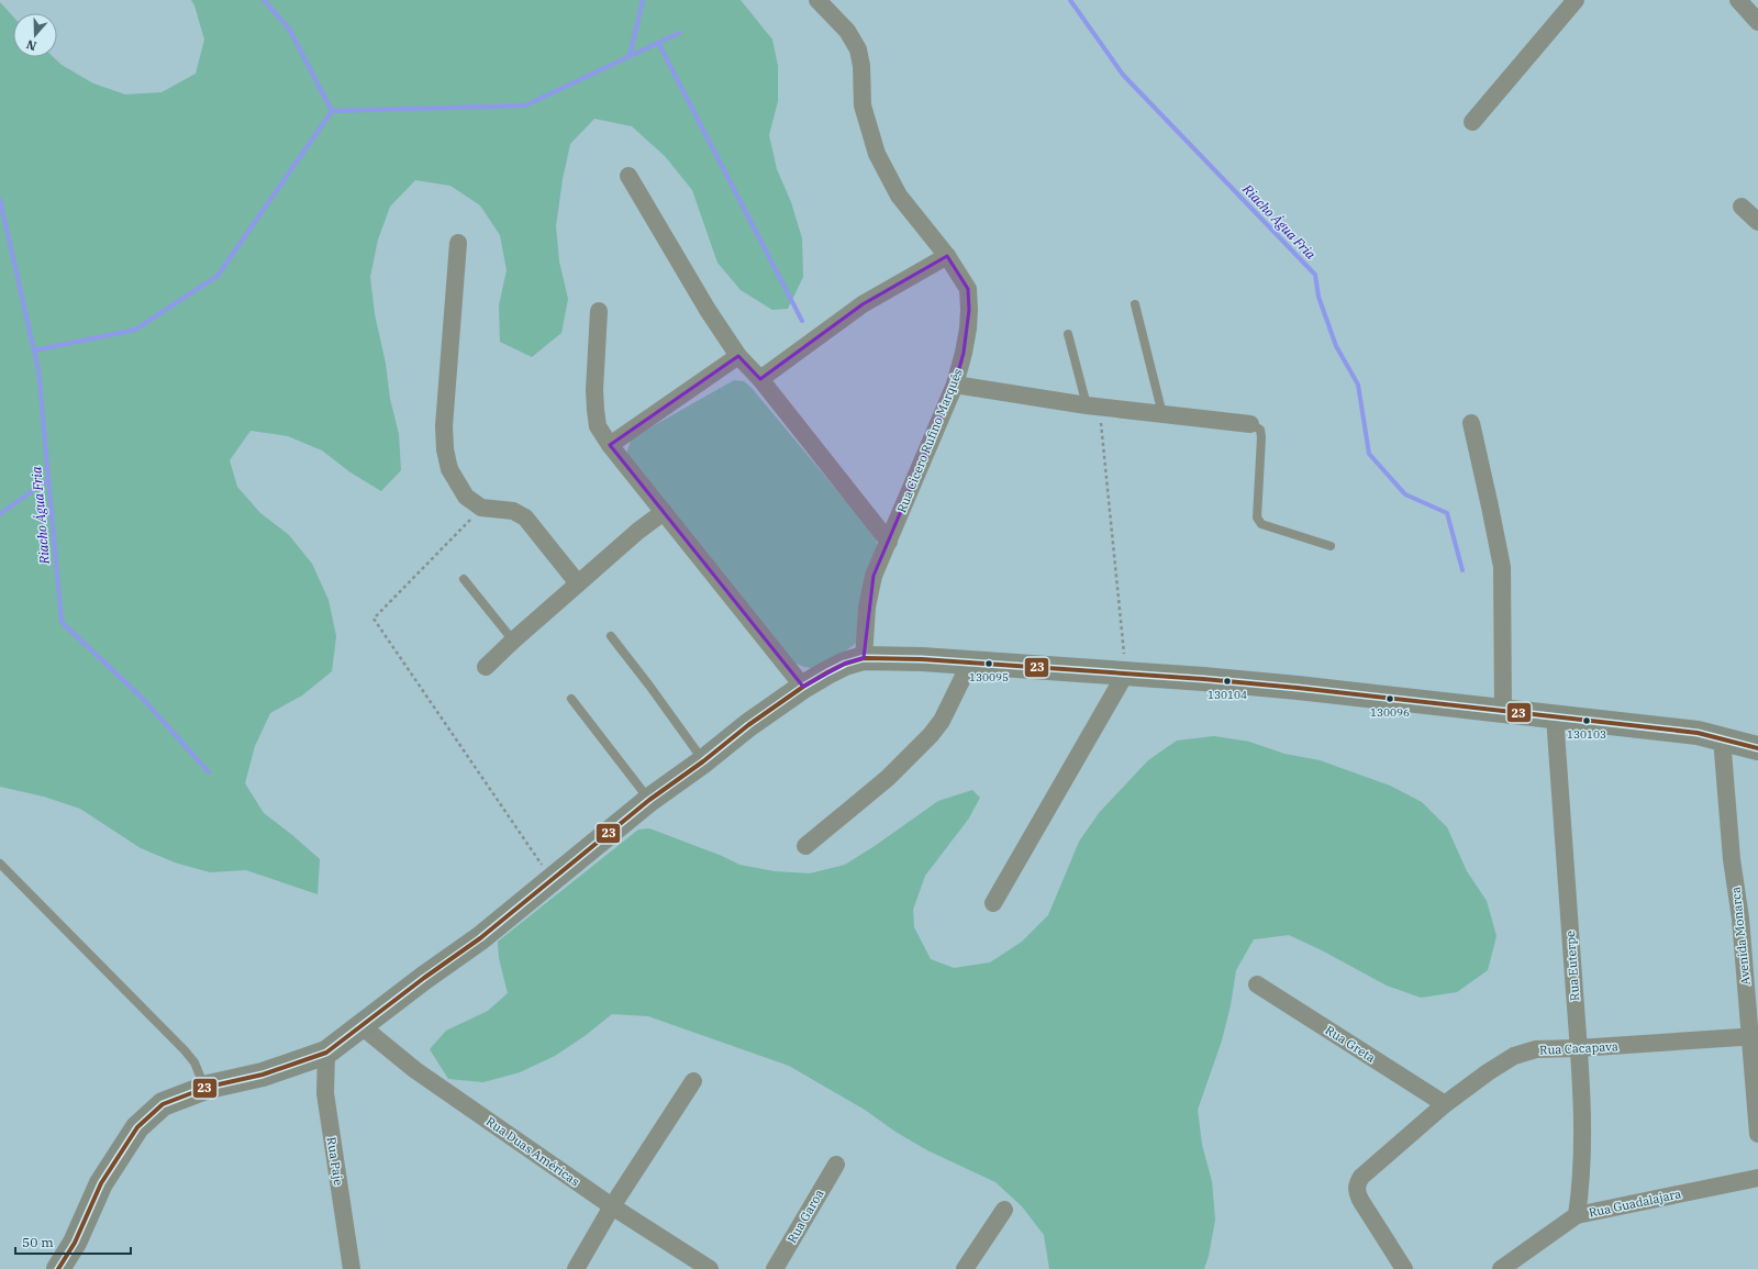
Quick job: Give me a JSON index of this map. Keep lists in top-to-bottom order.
{
  "streets": {
    "street": [
      "Rua Cicero Rufino Marquês",
      "Avenida Monarca",
      "Rua Euterpe",
      "Rua Greta",
      "Rua Cacapava",
      "Rua Duas Américas",
      "Rua Paje",
      "Rua Guadalajara",
      "Rua Garoa"
    ]
  },
  "crossings": [
    ["Avenida Monarca", "Rua Cacapava"],
    ["Rua Euterpe", "Rua Cacapava"],
    ["Rua Euterpe", "Rua Guadalajara"],
    ["Rua Greta", "Rua Cacapava"]
  ],
  "water": ["Riacho Água Fria"],
  "places": [
    "130095",
    "130104",
    "130096",
    "130103"
  ],
  "lines": ["transit line 23"],
  "scale_bar": "50 m",
  "north": "bottom"
}
